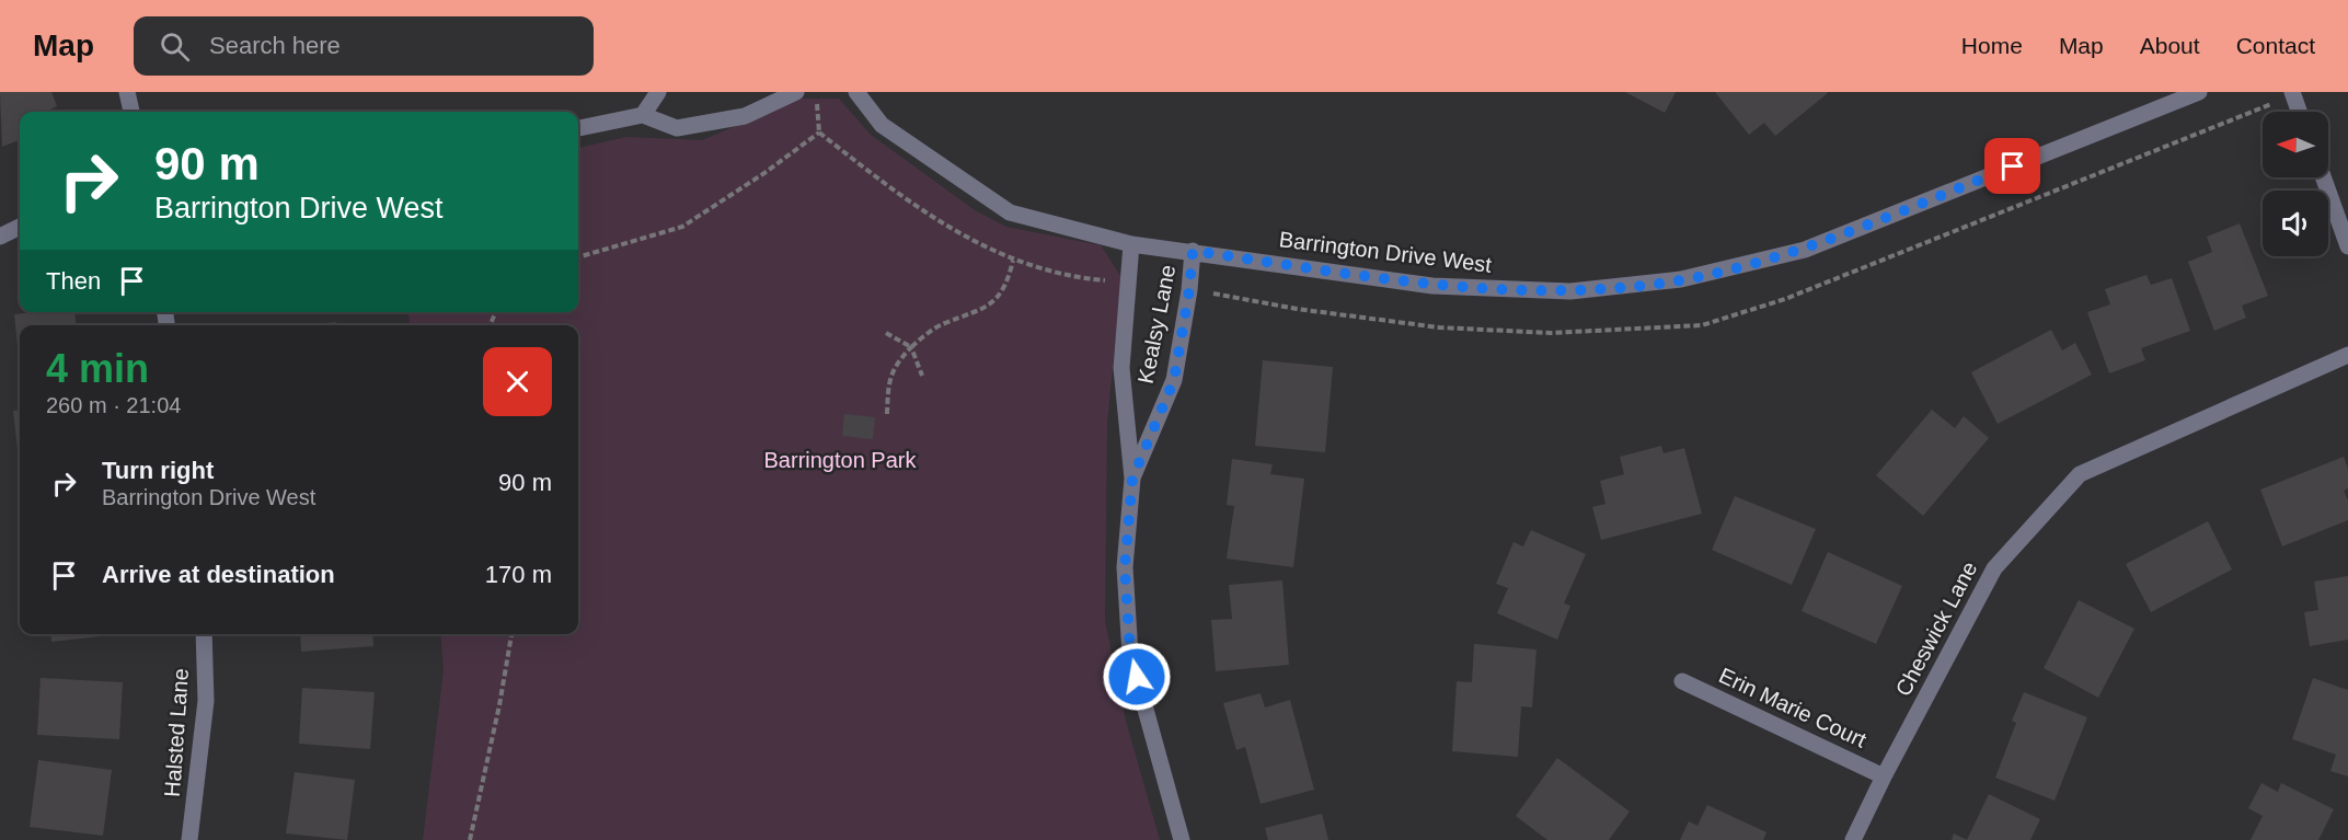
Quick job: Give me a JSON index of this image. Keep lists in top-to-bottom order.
{
  "streets": {
    "street": [
      "Barrington Drive West",
      "Kealsy Lane",
      "Cheswick Lane",
      "Erin Marie Court",
      "Halsted Lane"
    ]
  },
  "crossings": [
    ["Barrington Drive West", "Kealsy Lane"],
    ["Cheswick Lane", "Erin Marie Court"]
  ],
  "parks": ["Barrington Park"],
  "north": "left",
  "page": {
    "header": "Map",
    "search": "Search here",
    "nav": [
      "Home",
      "Map",
      "About",
      "Contact"
    ],
    "turn": ["90 m", "Barrington Drive West"],
    "then": "Then",
    "heading": ["4 min", "260 m · 21:04"],
    "list": [
      {
        "name": "Turn right",
        "note": "Barrington Drive West",
        "value": "90 m"
      },
      {
        "name": "Arrive at destination",
        "value": "170 m"
      }
    ]
  }
}
